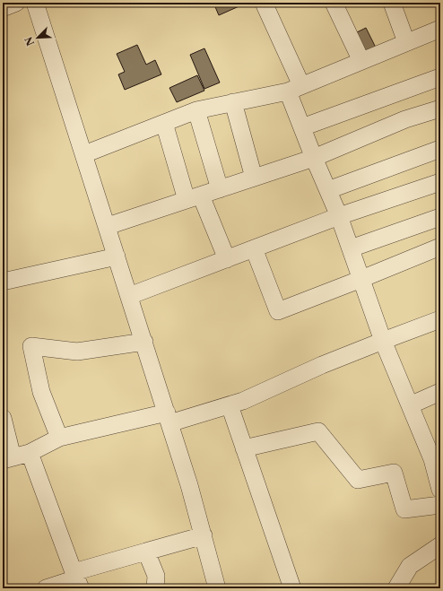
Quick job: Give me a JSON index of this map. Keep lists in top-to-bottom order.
{
  "north": "bottom left"
}
